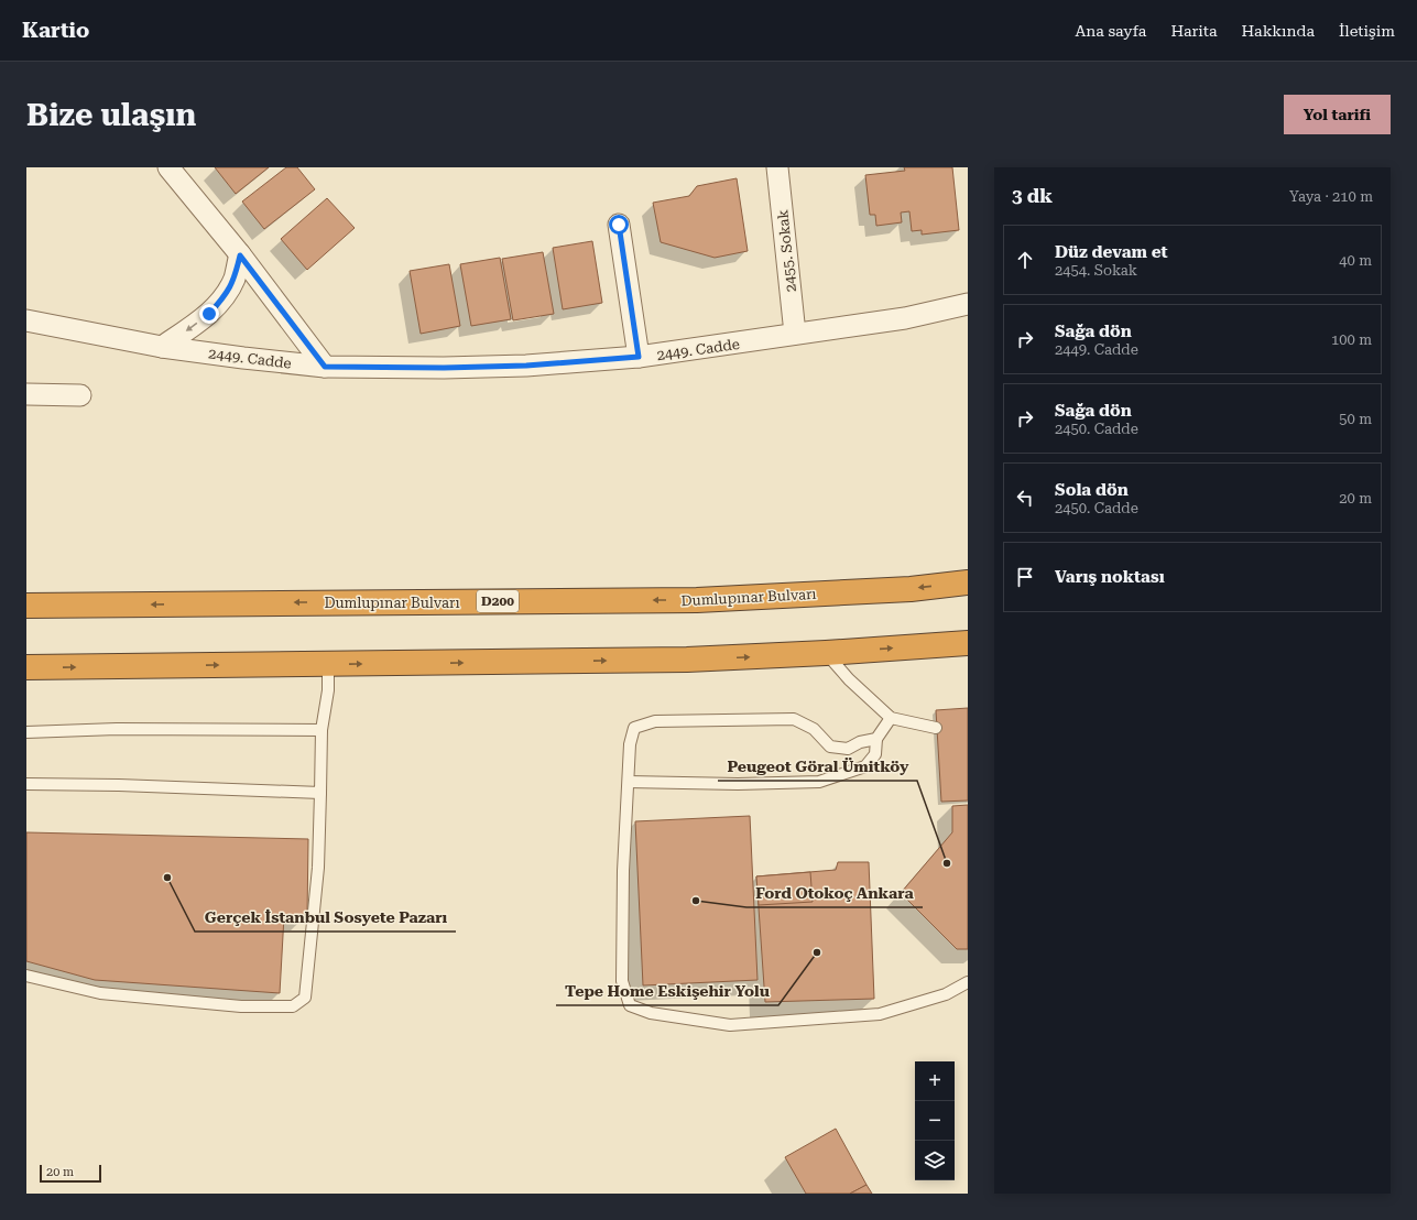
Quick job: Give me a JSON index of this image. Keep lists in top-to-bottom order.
{
  "streets": {
    "highway": ["Dumlupınar Bulvarı", "D200"],
    "street": ["2455. Sokak", "2449. Cadde"]
  },
  "crossings": [
    ["2455. Sokak", "2449. Cadde"]
  ],
  "places": [
    "Peugeot Göral Ümitköy",
    "Gerçek İstanbul Sosyete Pazarı",
    "Ford Otokoç Ankara",
    "Tepe Home Eskişehir Yolu"
  ],
  "scale_bar": "20 m",
  "page": {
    "header": "Kartio",
    "nav": [
      "Ana sayfa",
      "Harita",
      "Hakkında",
      "İletişim"
    ],
    "buttons": "Yol tarifi",
    "title": "Bize ulaşın",
    "heading": ["3 dk", "Yaya · 210 m"],
    "list": [
      ["Düz devam et", "2454. Sokak", "40 m"],
      ["Sağa dön", "2449. Cadde", "100 m"],
      ["Sağa dön", "2450. Cadde", "50 m"],
      ["Sola dön", "2450. Cadde", "20 m"],
      "Varış noktası"
    ],
    "map_buttons": ["+", "−"],
    "scale": "20 m"
  }
}
